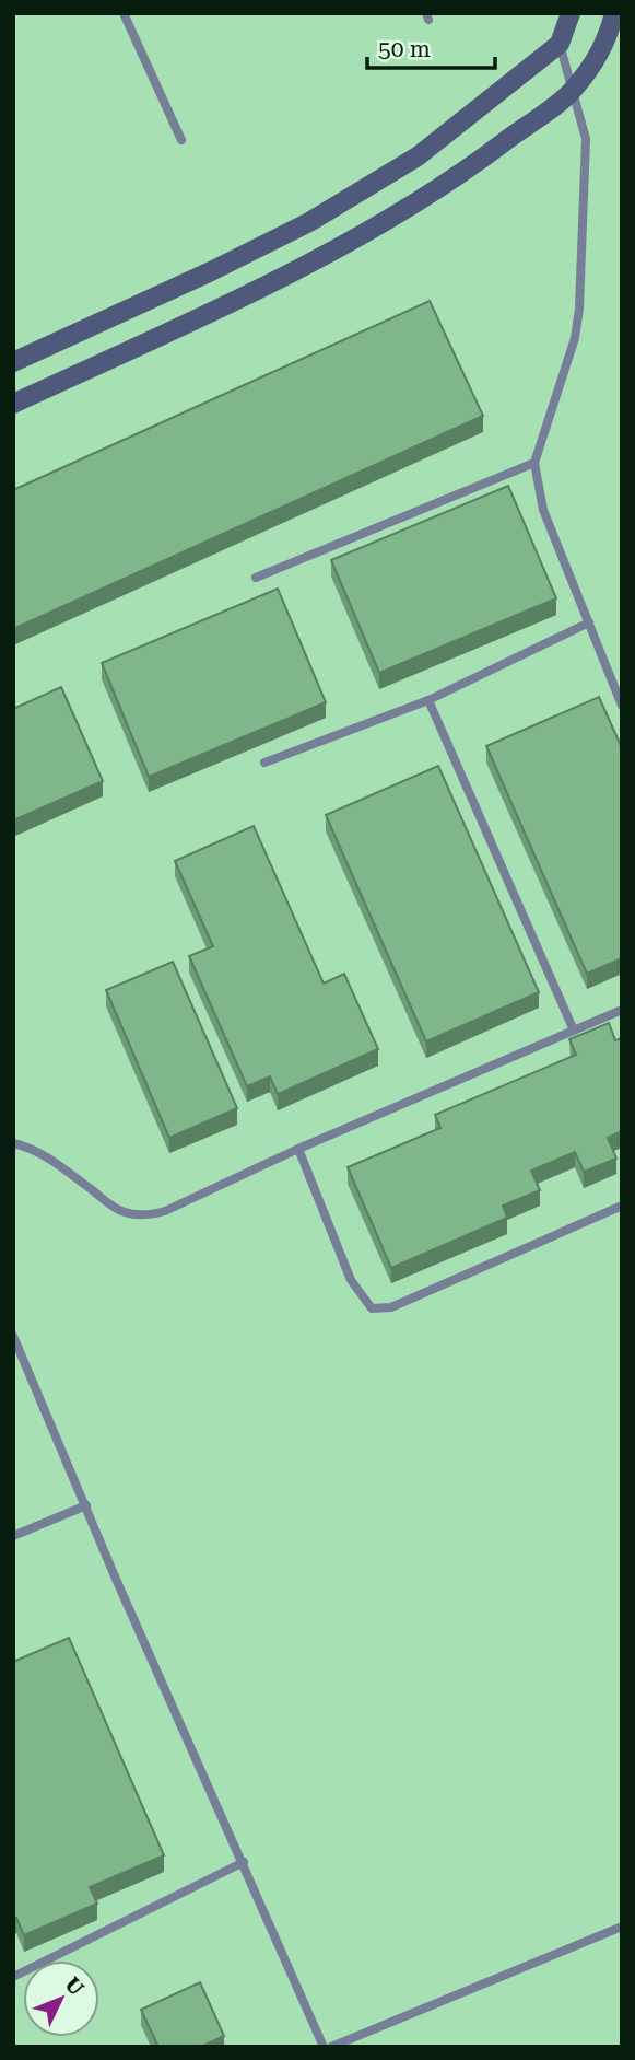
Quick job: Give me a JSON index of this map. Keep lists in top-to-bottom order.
{
  "scale_bar": "50 m",
  "north": "top right"
}
